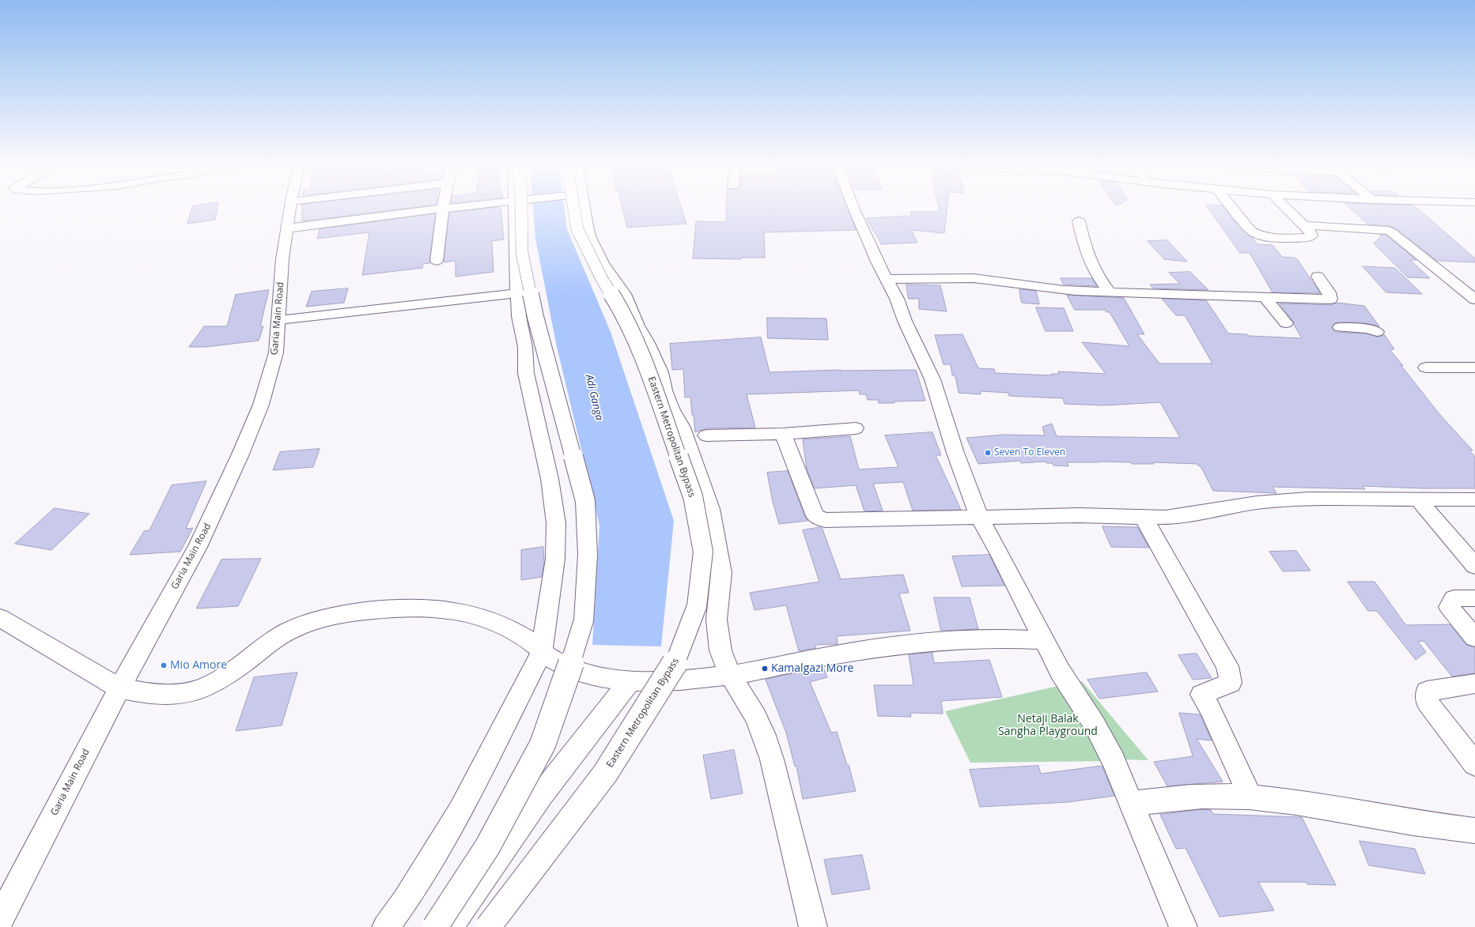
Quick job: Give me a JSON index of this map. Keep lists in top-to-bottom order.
{
  "streets": {
    "street": ["Garia Main Road", "Eastern Metropolitan Bypass"]
  },
  "water": ["Adi Ganga"],
  "parks": ["Netaji Balak Sangha Playground"],
  "places": ["Seven To Eleven", "Mio Amore", "Kamalgazi More"]
}
